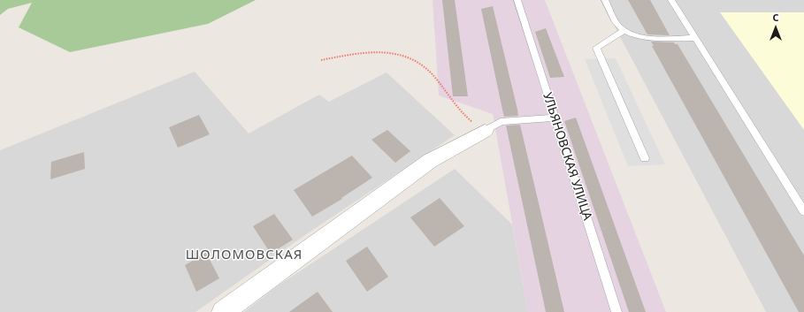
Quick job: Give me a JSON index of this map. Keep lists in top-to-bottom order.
{
  "streets": {
    "lane": ["УЛЬЯНОВСКАЯ УЛИЦА"]
  },
  "districts": ["ШОЛОМОВСКАЯ"],
  "north": "top"
}
